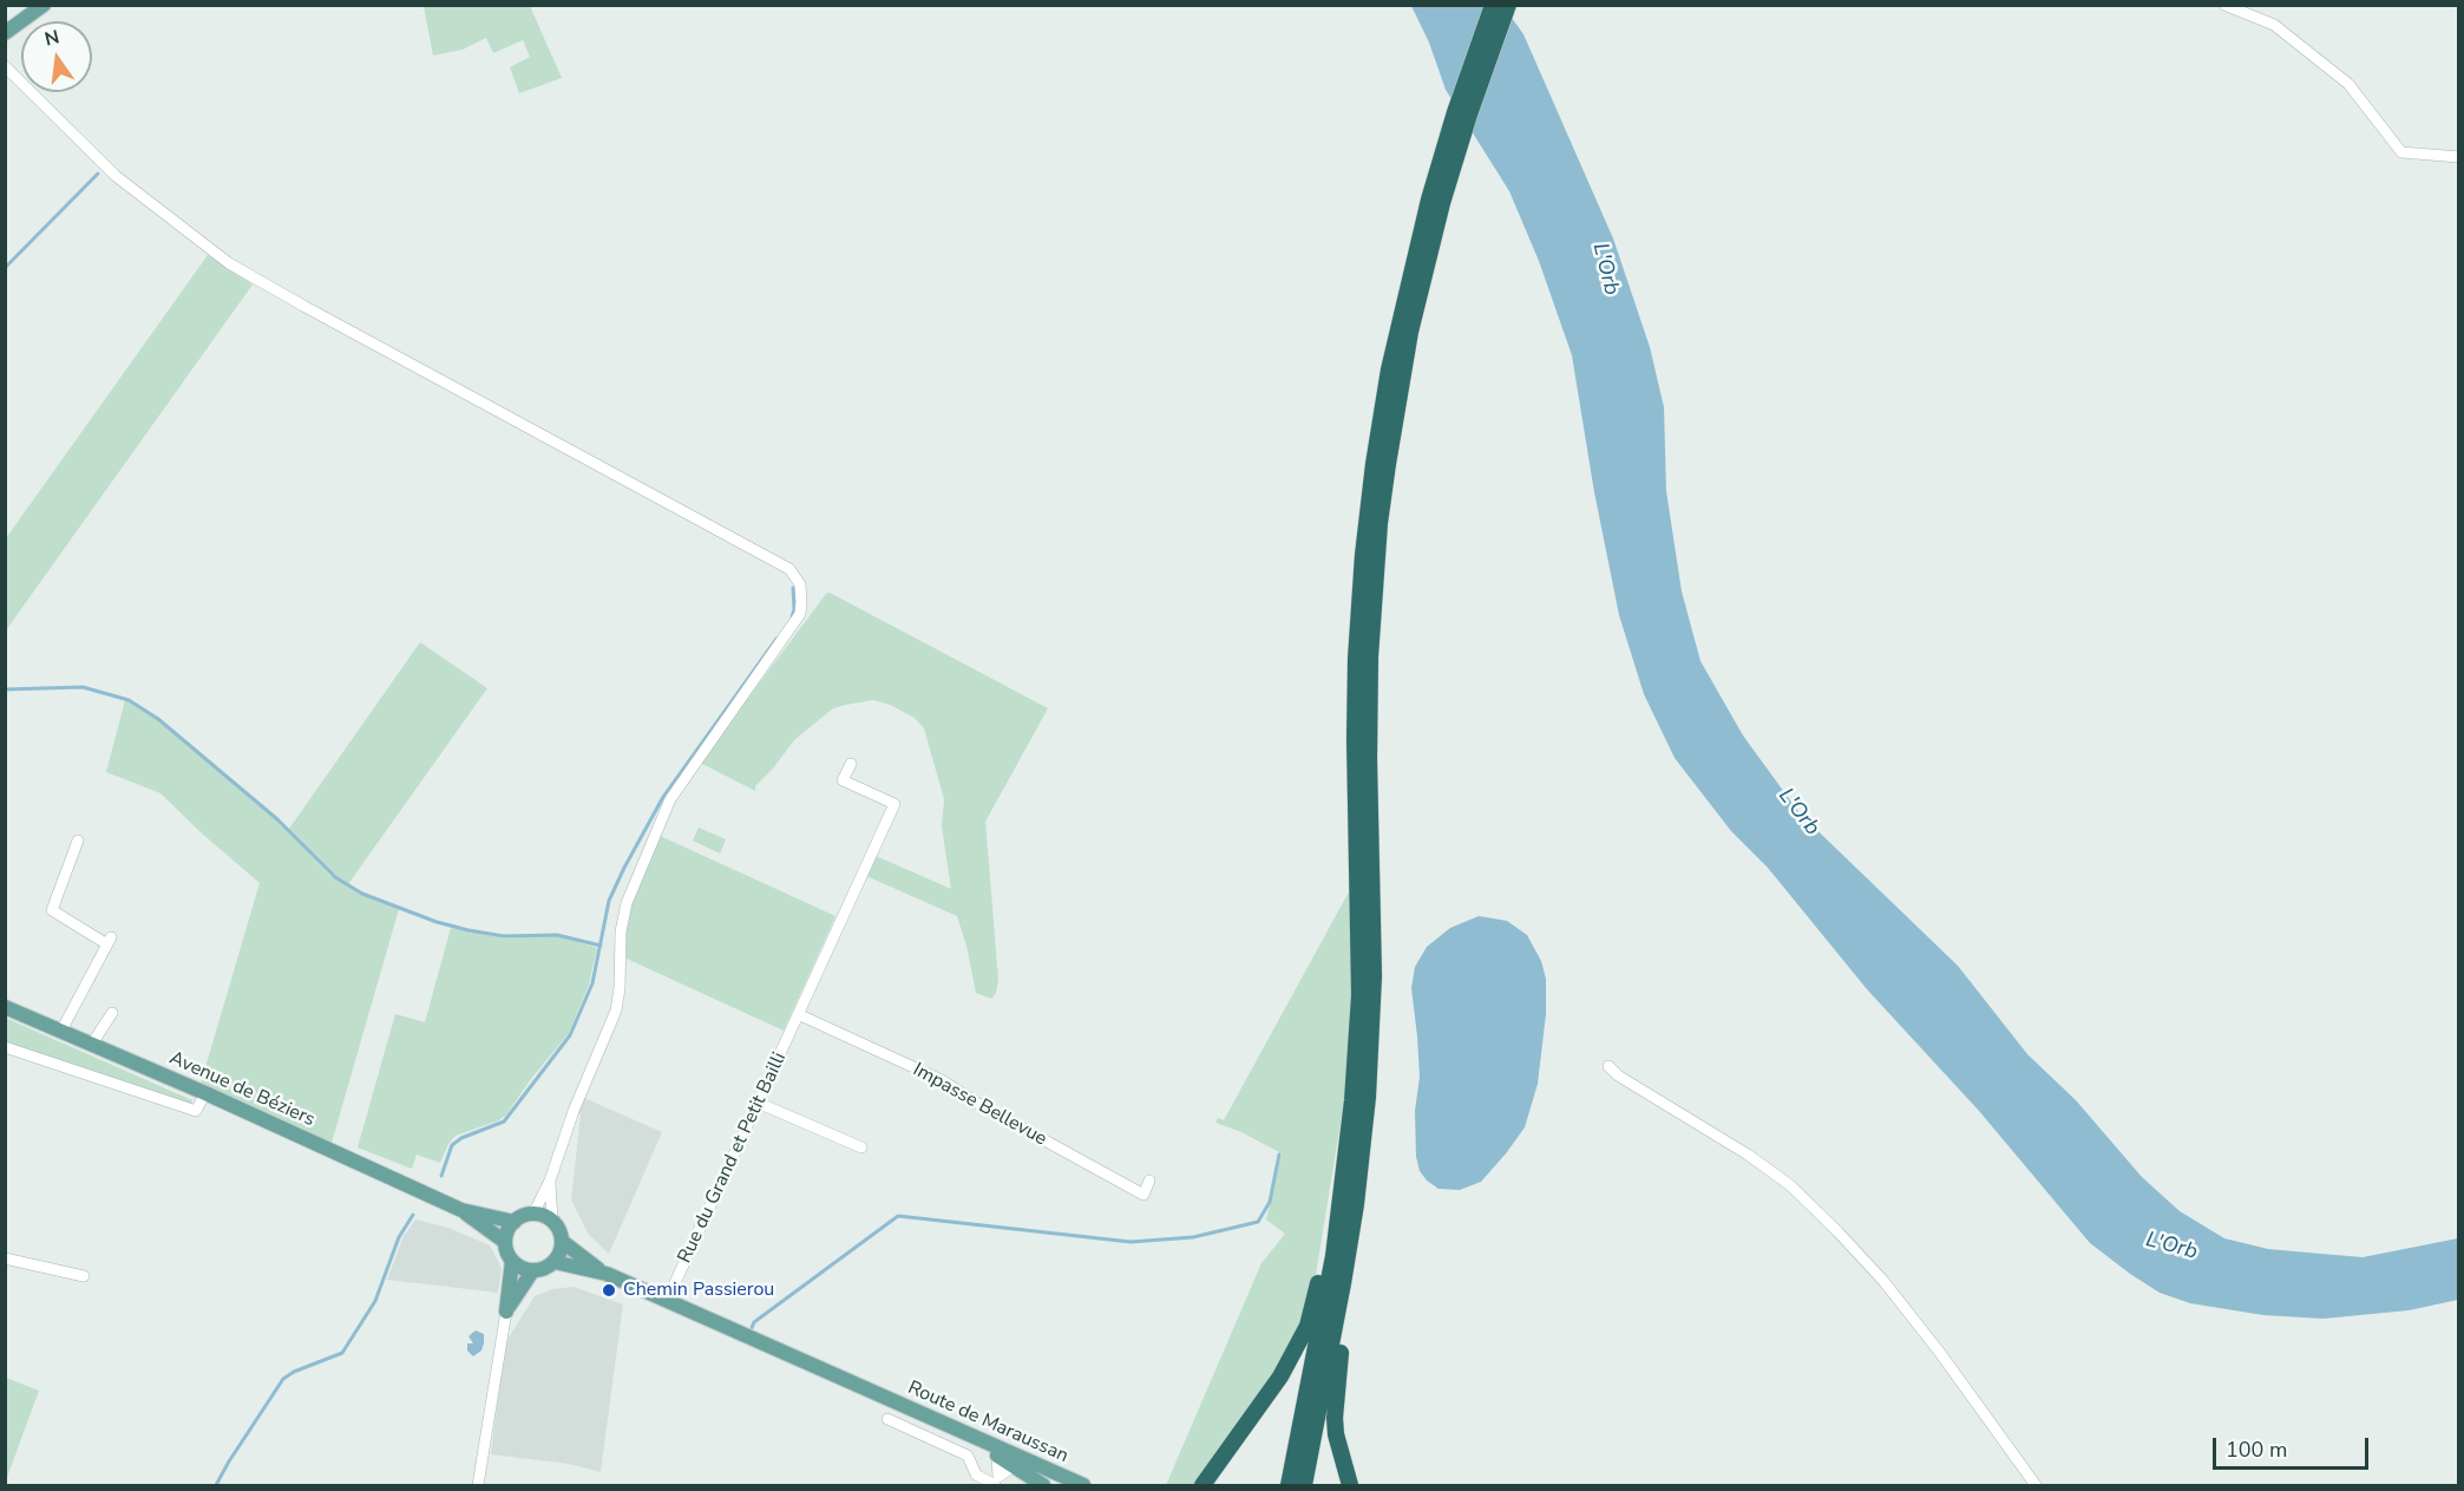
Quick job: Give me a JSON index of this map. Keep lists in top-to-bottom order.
{
  "streets": {
    "main road": ["Avenue de Béziers", "Route de Maraussan"],
    "street": ["Impasse Bellevue", "Rue du Grand et Petit Bailli"]
  },
  "crossings": [
    ["Impasse Bellevue", "Rue du Grand et Petit Bailli"]
  ],
  "water": ["L'Orb"],
  "places": ["Chemin Passierou"],
  "scale_bar": "100 m",
  "north": "top"
}
